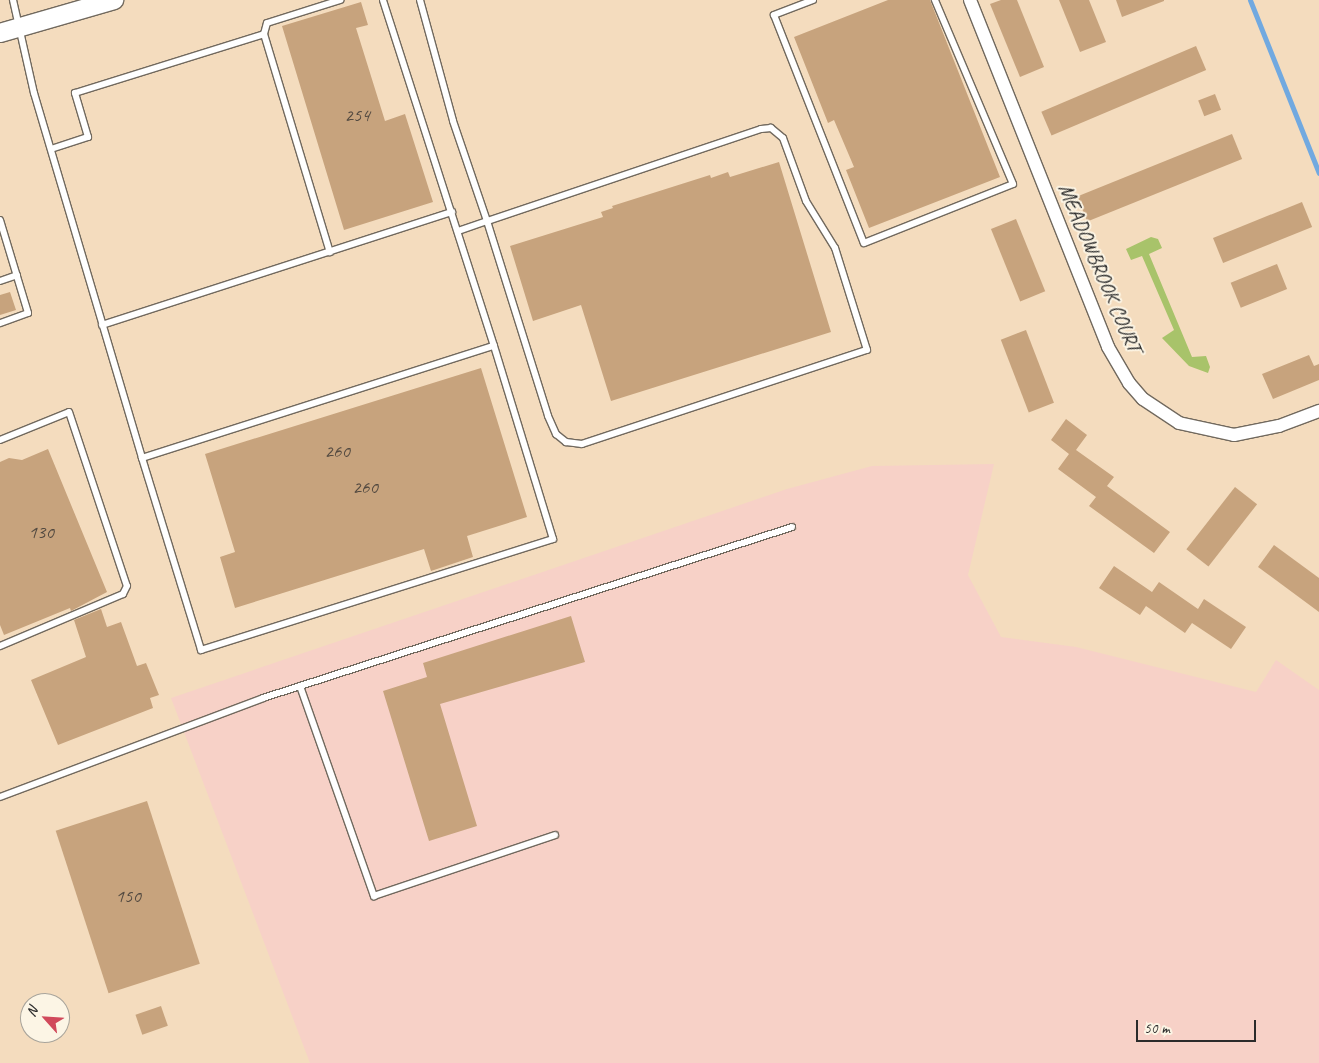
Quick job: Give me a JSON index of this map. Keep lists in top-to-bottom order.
{
  "streets": {
    "street": ["MEADOWBROOK COURT"]
  },
  "house_numbers": [
    "254",
    "260",
    "260",
    "130",
    "150"
  ],
  "scale_bar": "50 m",
  "north": "top left"
}
